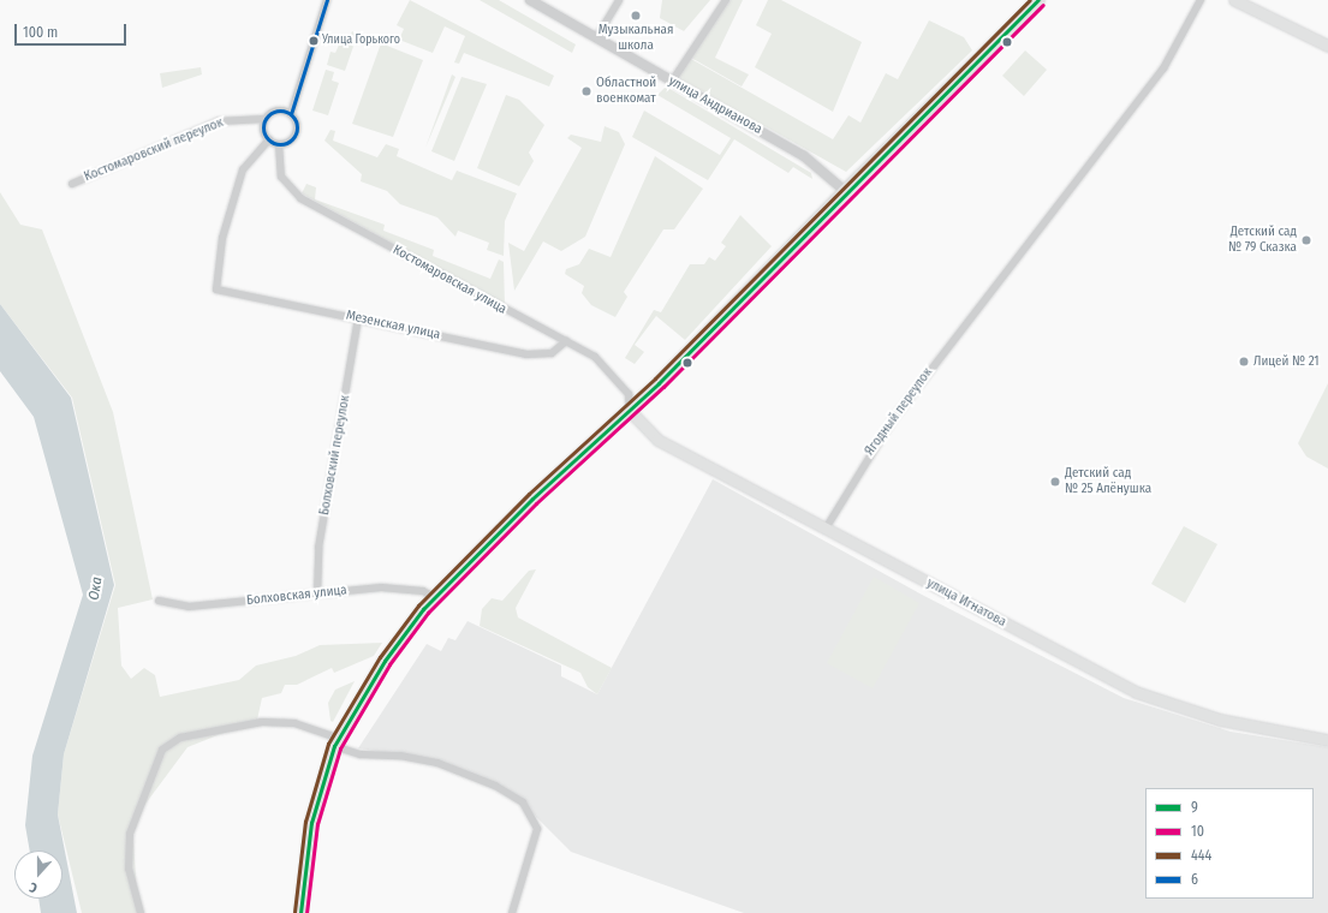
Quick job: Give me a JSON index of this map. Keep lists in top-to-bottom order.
{
  "streets": {
    "main road": ["улица Игнатова"],
    "street": [
      "улица Андрианова",
      "Костомаровский переулок",
      "Костомаровская улица",
      "Мезенская улица",
      "Ягодный переулок",
      "Болховский переулок",
      "Болховская улица"
    ]
  },
  "crossings": [
    ["Костомаровский переулок", "Костомаровская улица"],
    ["Костомаровский переулок", "Мезенская улица"],
    ["Костомаровская улица", "Мезенская улица"],
    ["Костомаровская улица", "улица Игнатова"],
    ["Мезенская улица", "Болховский переулок"],
    ["Ягодный переулок", "улица Игнатова"],
    ["Болховский переулок", "Болховская улица"]
  ],
  "water": ["Ока"],
  "places": [
    "Музыкальная школа",
    "Улица Горького",
    "Областной военкомат",
    "Детский сад № 79 Сказка",
    "Лицей № 21",
    "Детский сад № 25 Алёнушка"
  ],
  "lines": [
    "transit line 9",
    "transit line 444",
    "transit line 6",
    "transit line 10"
  ],
  "legend": [
    "9",
    "10",
    "444",
    "6"
  ],
  "scale_bar": "100 m",
  "north": "bottom"
}
